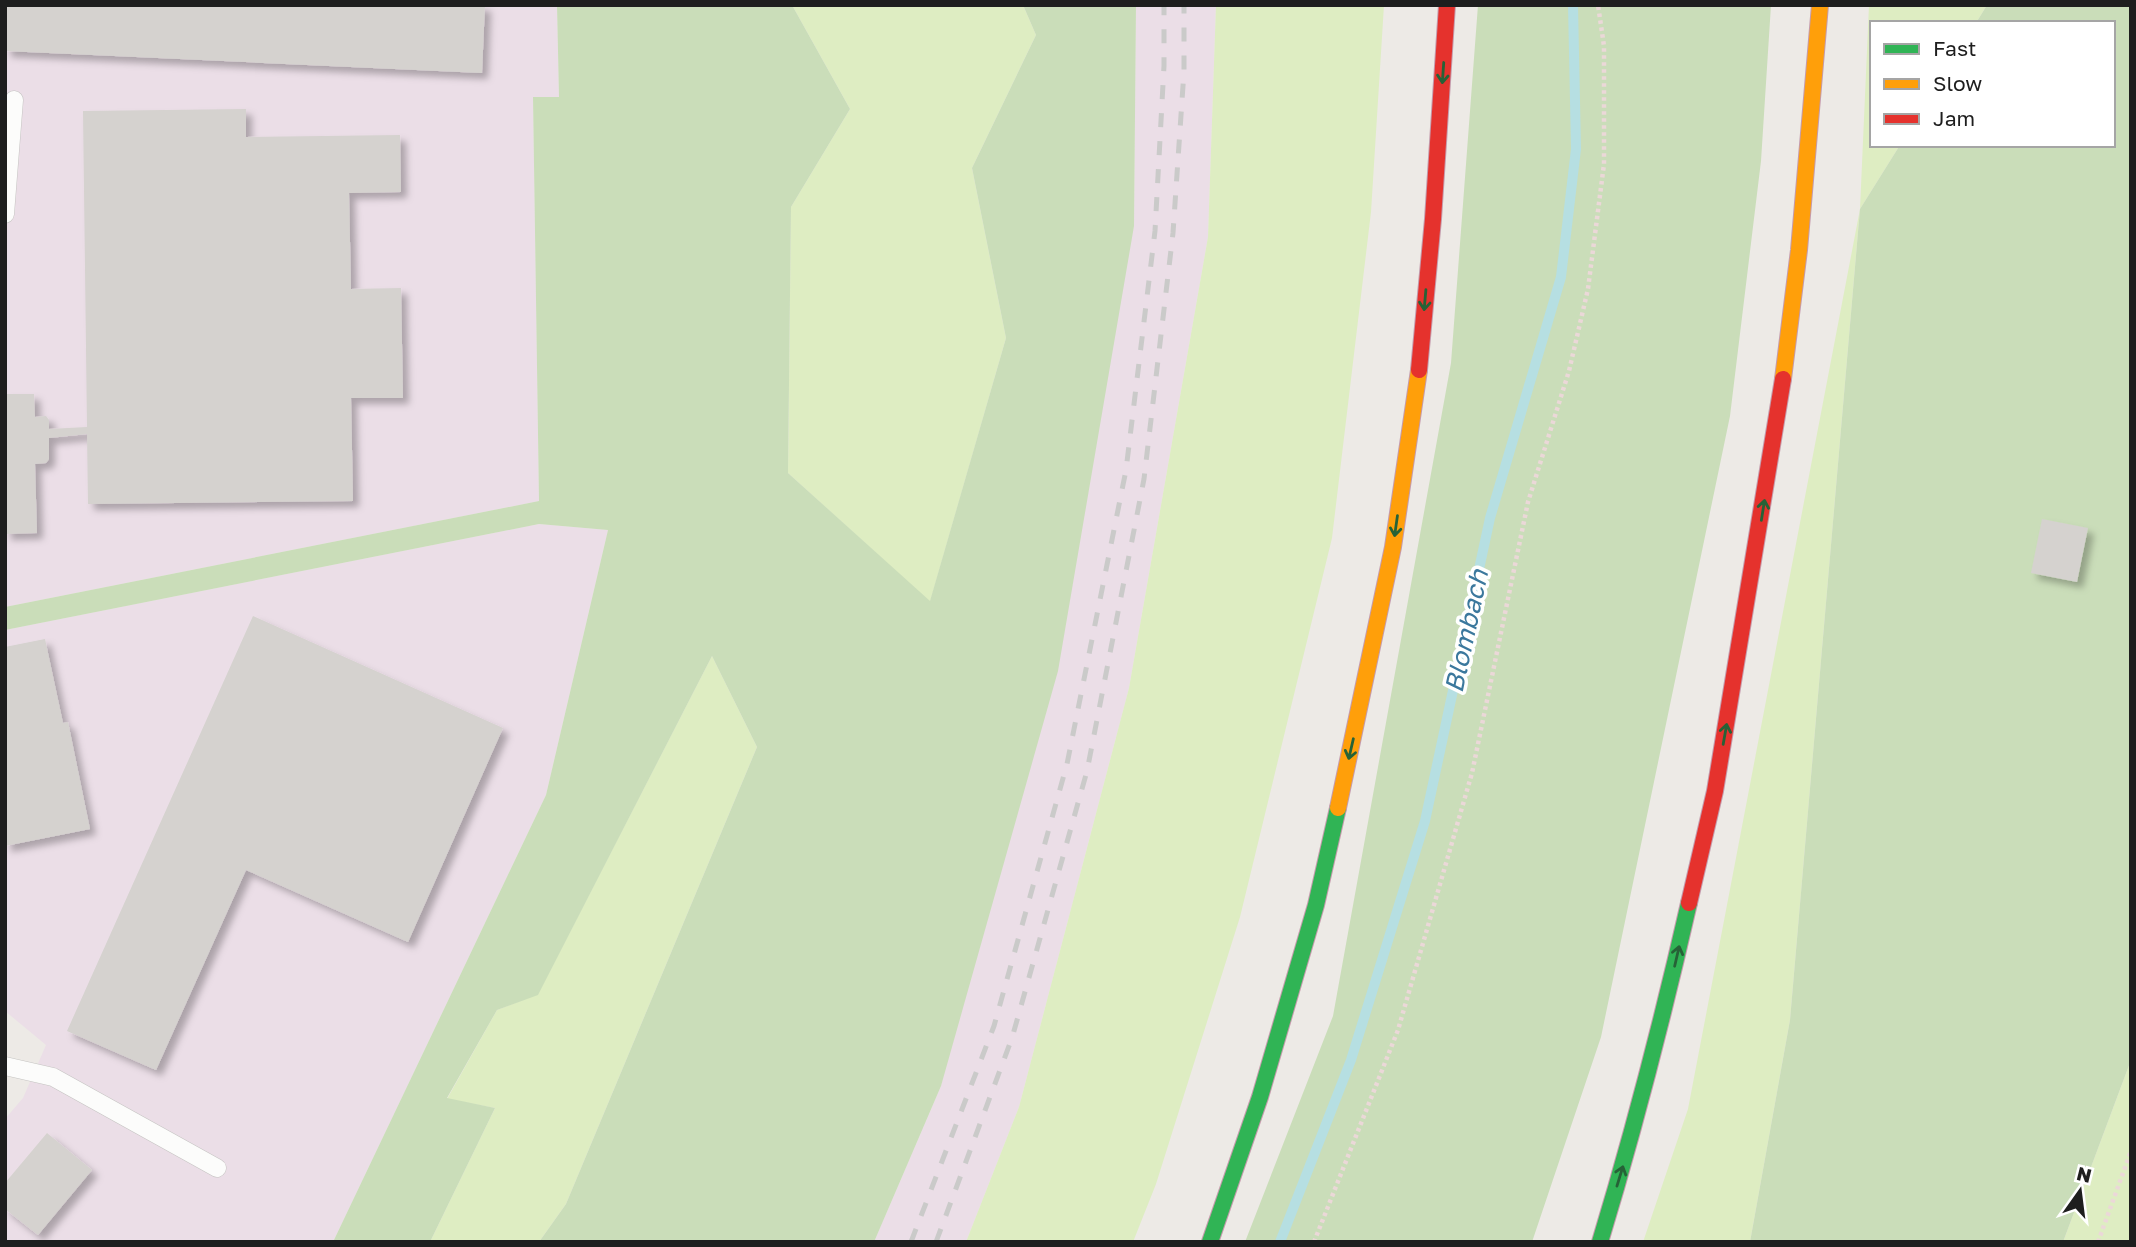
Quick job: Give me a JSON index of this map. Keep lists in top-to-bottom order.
{
  "water": ["Blombach"],
  "legend": ["Fast", "Slow", "Jam"],
  "north": "top"
}
